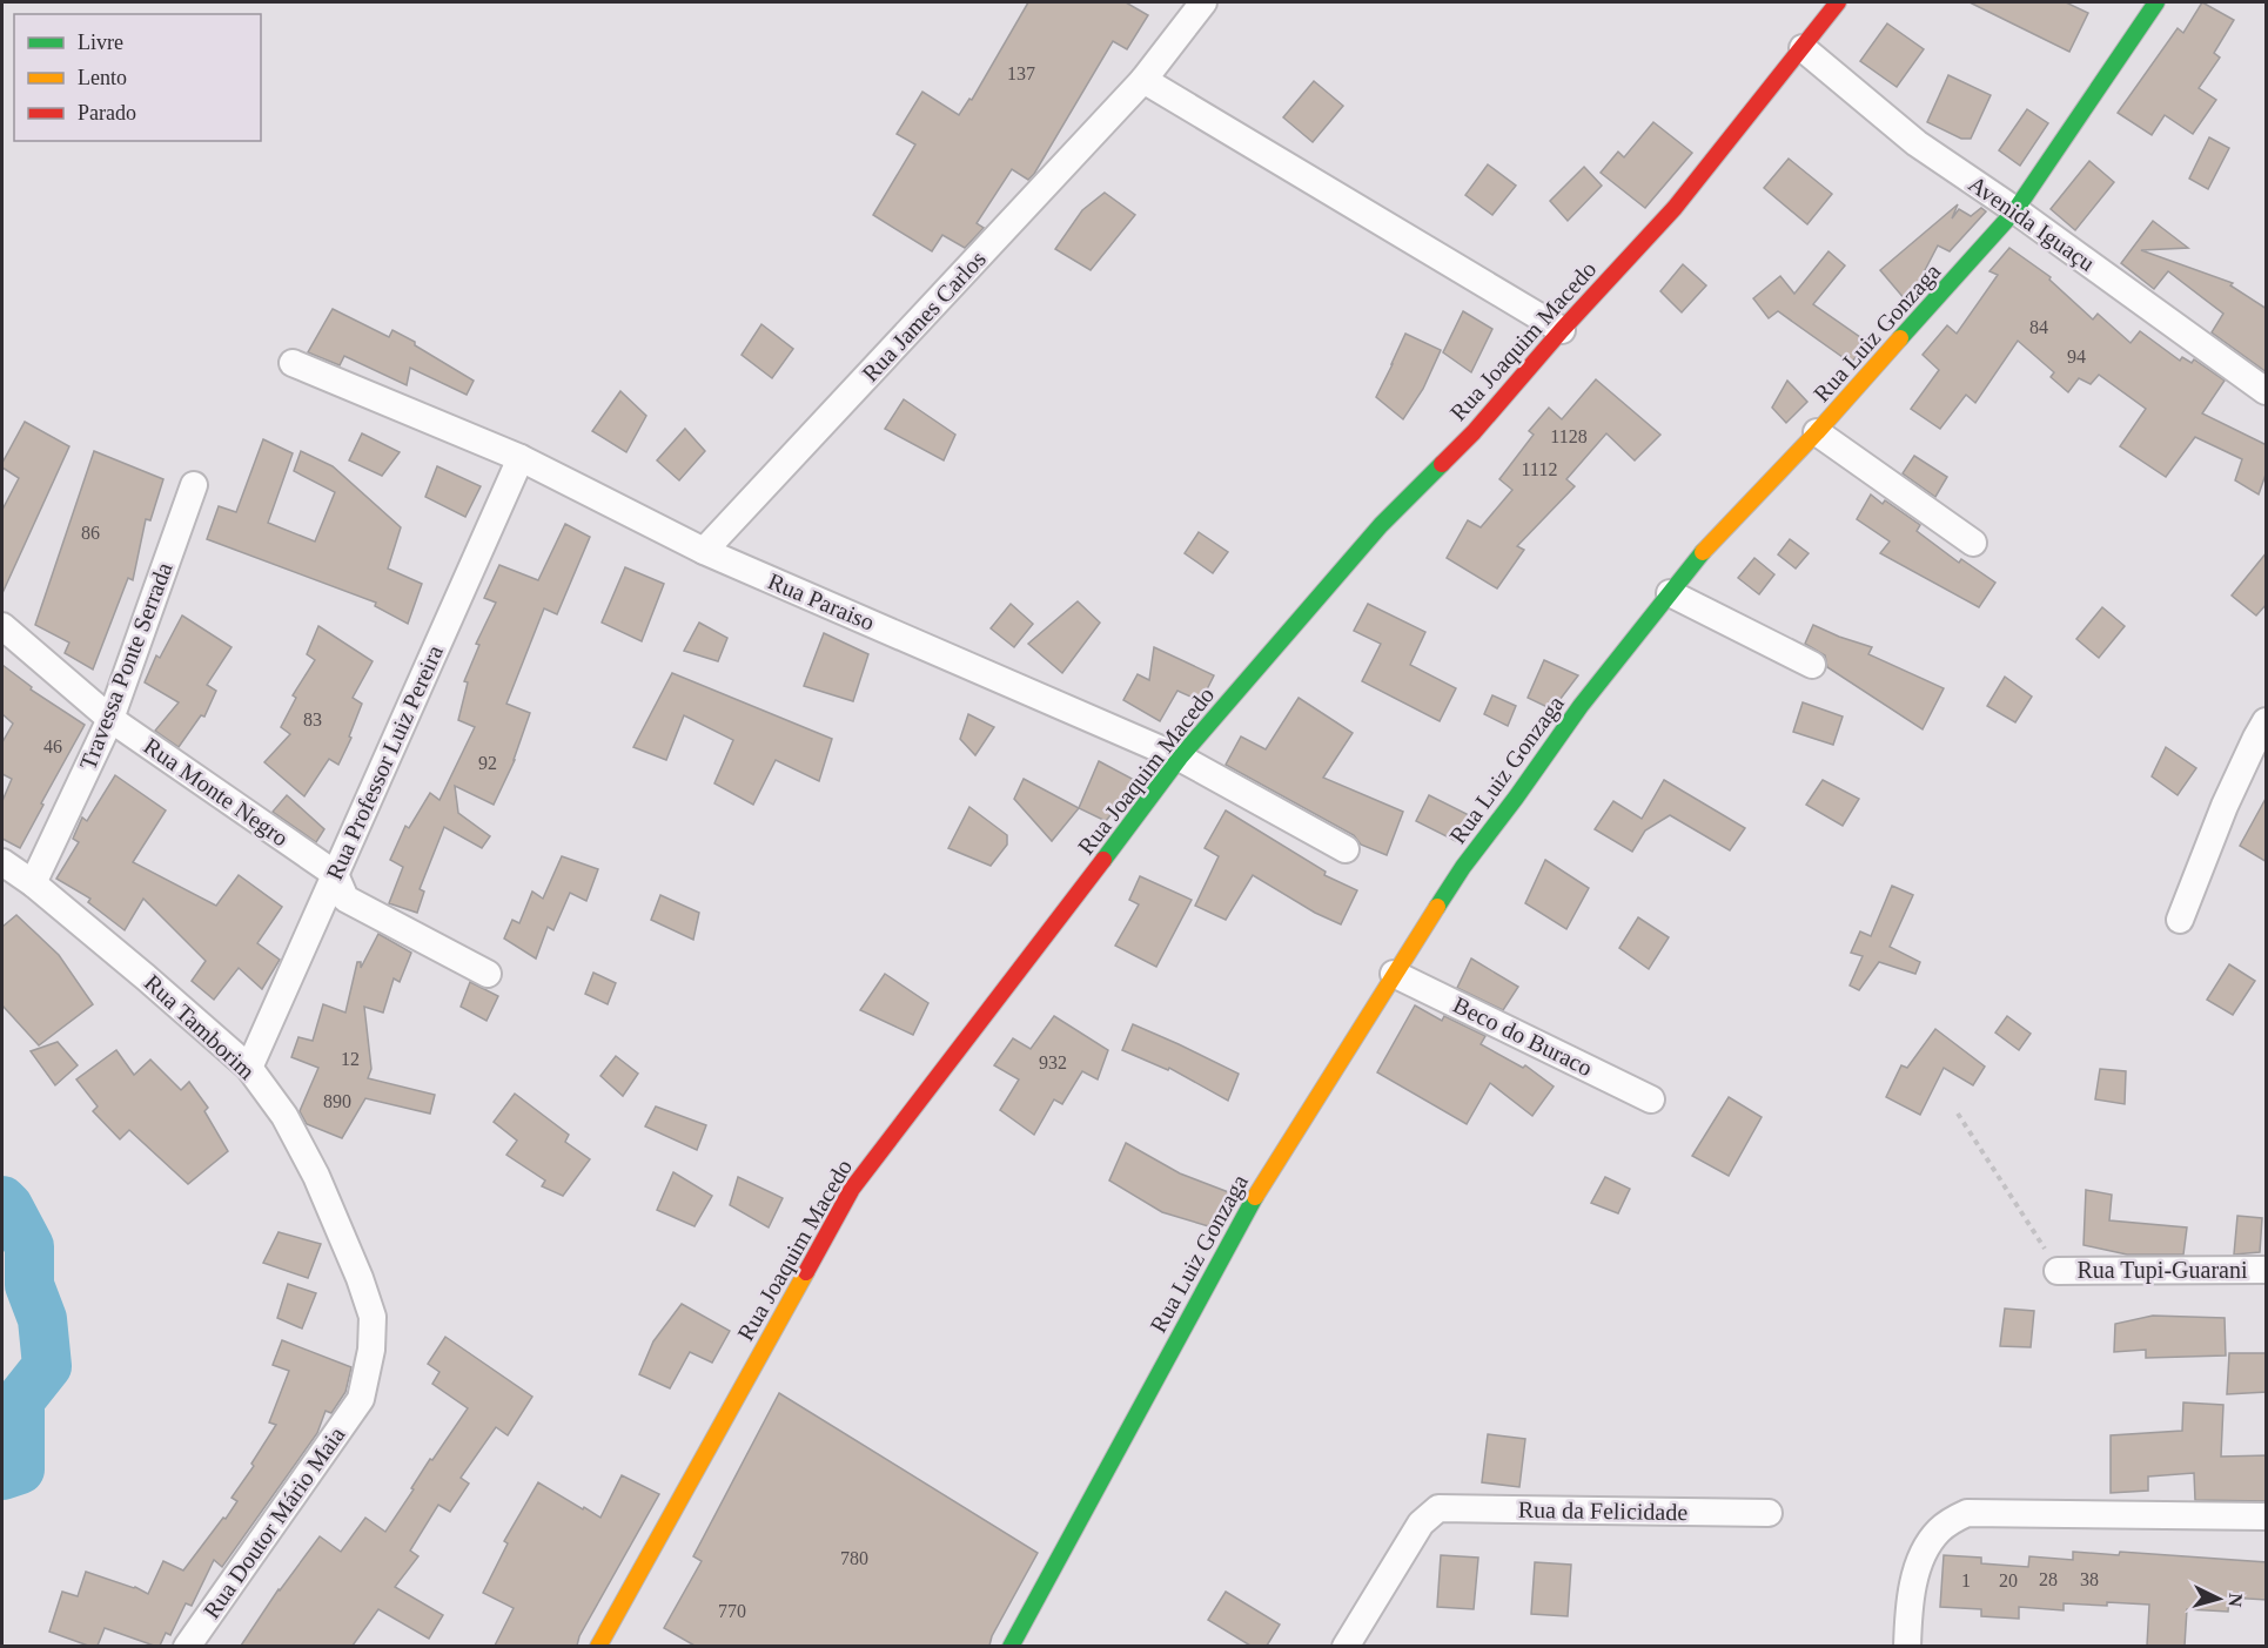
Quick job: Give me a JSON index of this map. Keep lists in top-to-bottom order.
{
  "streets": {
    "street": [
      "Avenida Iguaçu",
      "Rua James Carlos",
      "Rua Luiz Gonzaga",
      "Rua Joaquim Macedo",
      "Rua Paraiso",
      "Travessa Ponte Serrada",
      "Rua Professor Luiz Pereira",
      "Rua Monte Negro",
      "Rua Tamborim",
      "Beco do Buraco",
      "Rua Tupi-Guarani",
      "Rua da Felicidade",
      "Rua Doutor Mário Maia"
    ]
  },
  "crossings": [
    ["Avenida Iguaçu", "Rua Luiz Gonzaga"],
    ["Avenida Iguaçu", "Rua Joaquim Macedo"],
    ["Rua James Carlos", "Rua Paraiso"],
    ["Rua Luiz Gonzaga", "Beco do Buraco"],
    ["Rua Joaquim Macedo", "Rua Paraiso"],
    ["Rua Paraiso", "Rua Professor Luiz Pereira"],
    ["Travessa Ponte Serrada", "Rua Monte Negro"],
    ["Travessa Ponte Serrada", "Rua Tamborim"],
    ["Rua Professor Luiz Pereira", "Rua Monte Negro"],
    ["Rua Professor Luiz Pereira", "Rua Tamborim"],
    ["Rua Tamborim", "Rua Doutor Mário Maia"]
  ],
  "house_numbers": [
    "137",
    "84",
    "94",
    "1128",
    "1112",
    "86",
    "83",
    "46",
    "92",
    "12",
    "932",
    "890",
    "780",
    "28",
    "38",
    "1",
    "20",
    "770"
  ],
  "legend": ["Livre", "Lento", "Parado"],
  "north": "right"
}
